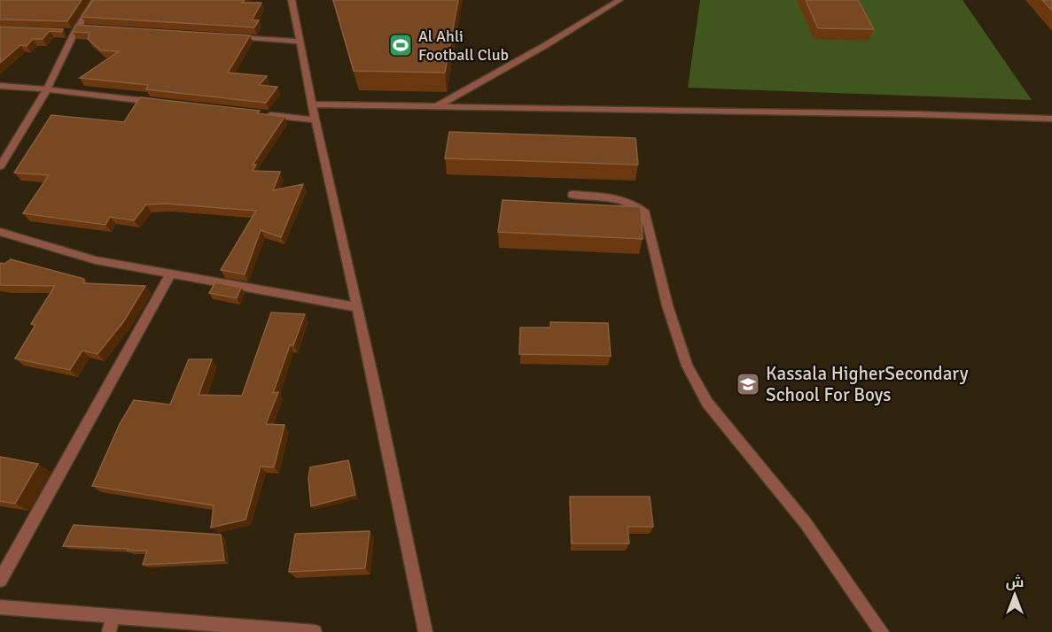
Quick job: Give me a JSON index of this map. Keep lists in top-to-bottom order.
{
  "places": {
    "sports": ["Al Ahli Football Club"],
    "school or university": ["Kassala HigherSecondary School For Boys"]
  },
  "north": "top"
}
